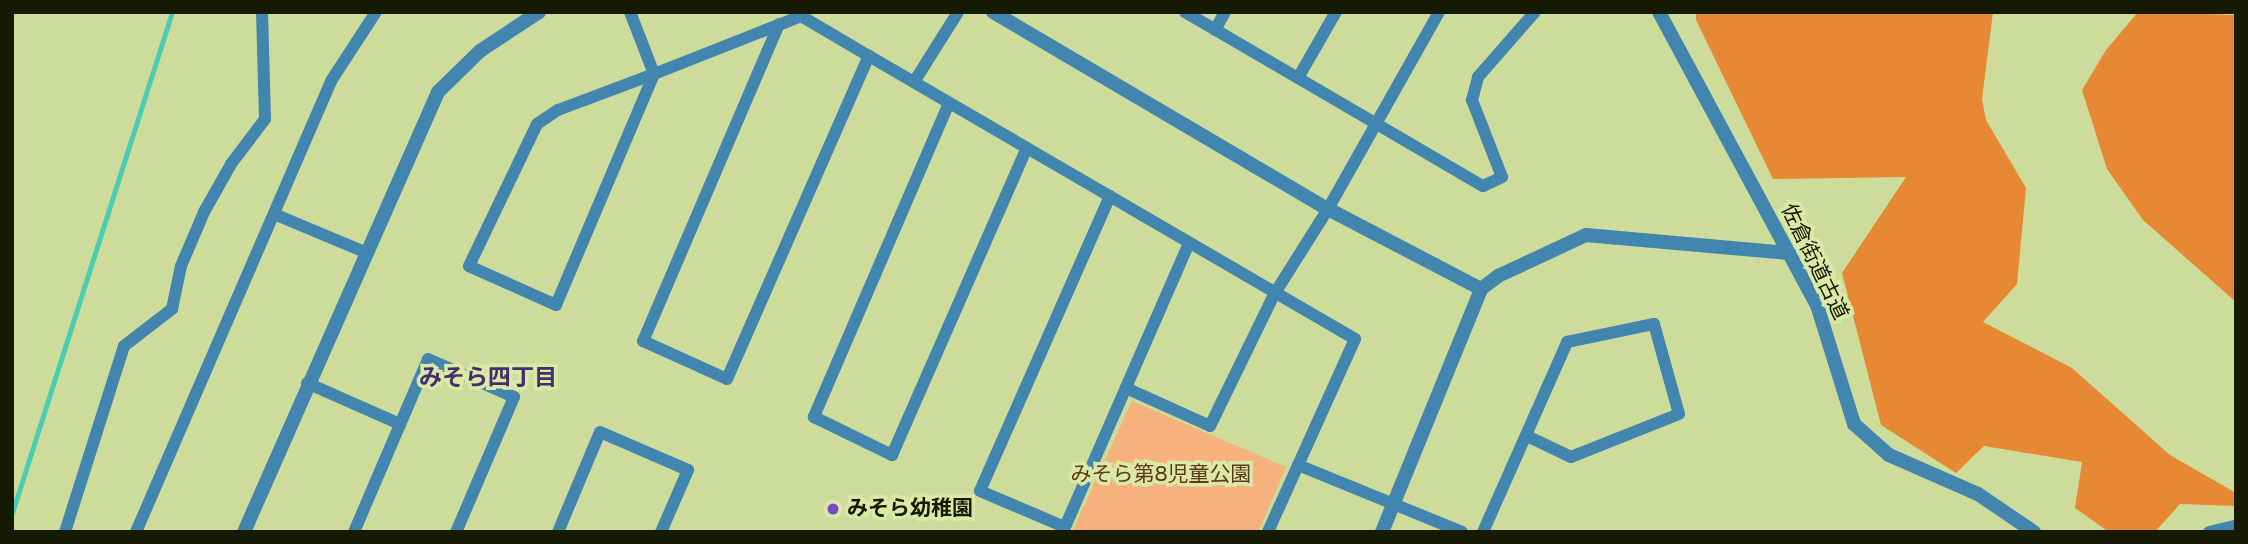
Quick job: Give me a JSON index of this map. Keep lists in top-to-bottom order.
{
  "streets": {
    "street": ["佐倉街道古道"]
  },
  "districts": ["みそら四丁目"],
  "parks": ["みそら第8児童公園"],
  "places": ["みそら幼稚園"]
}
